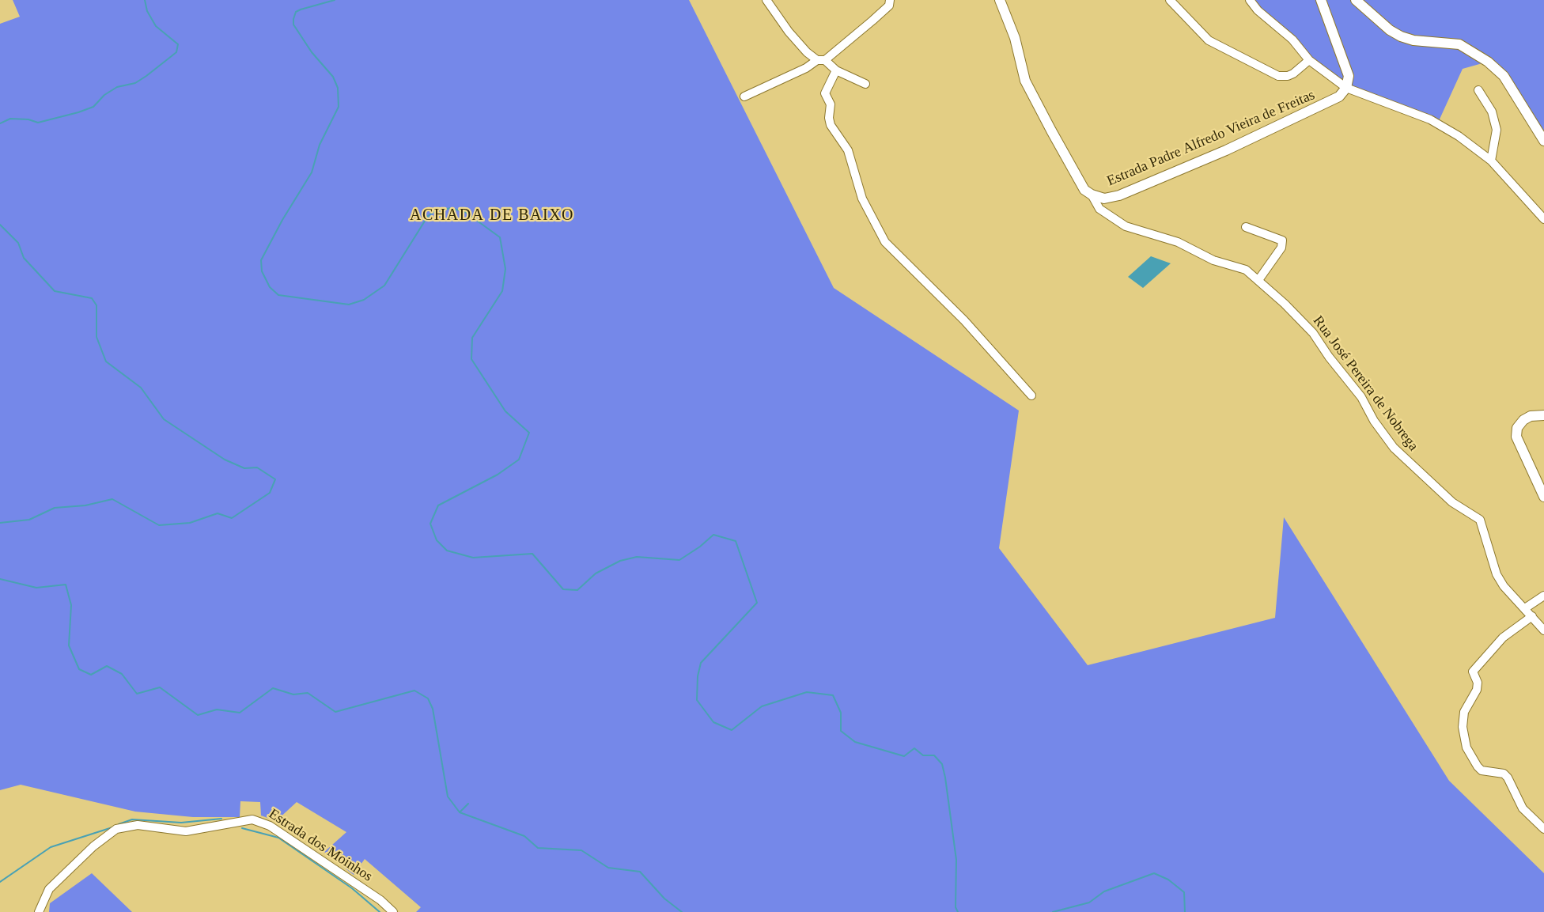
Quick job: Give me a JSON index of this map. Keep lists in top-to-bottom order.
{
  "streets": {
    "main road": ["Estrada Padre Alfredo Vieira de Freitas"],
    "street": ["Rua José Pereira de Nobrega", "Estrada dos Moinhos"]
  },
  "crossings": [
    ["Estrada Padre Alfredo Vieira de Freitas", "Rua José Pereira de Nobrega"]
  ],
  "districts": ["ACHADA DE BAIXO"]
}
